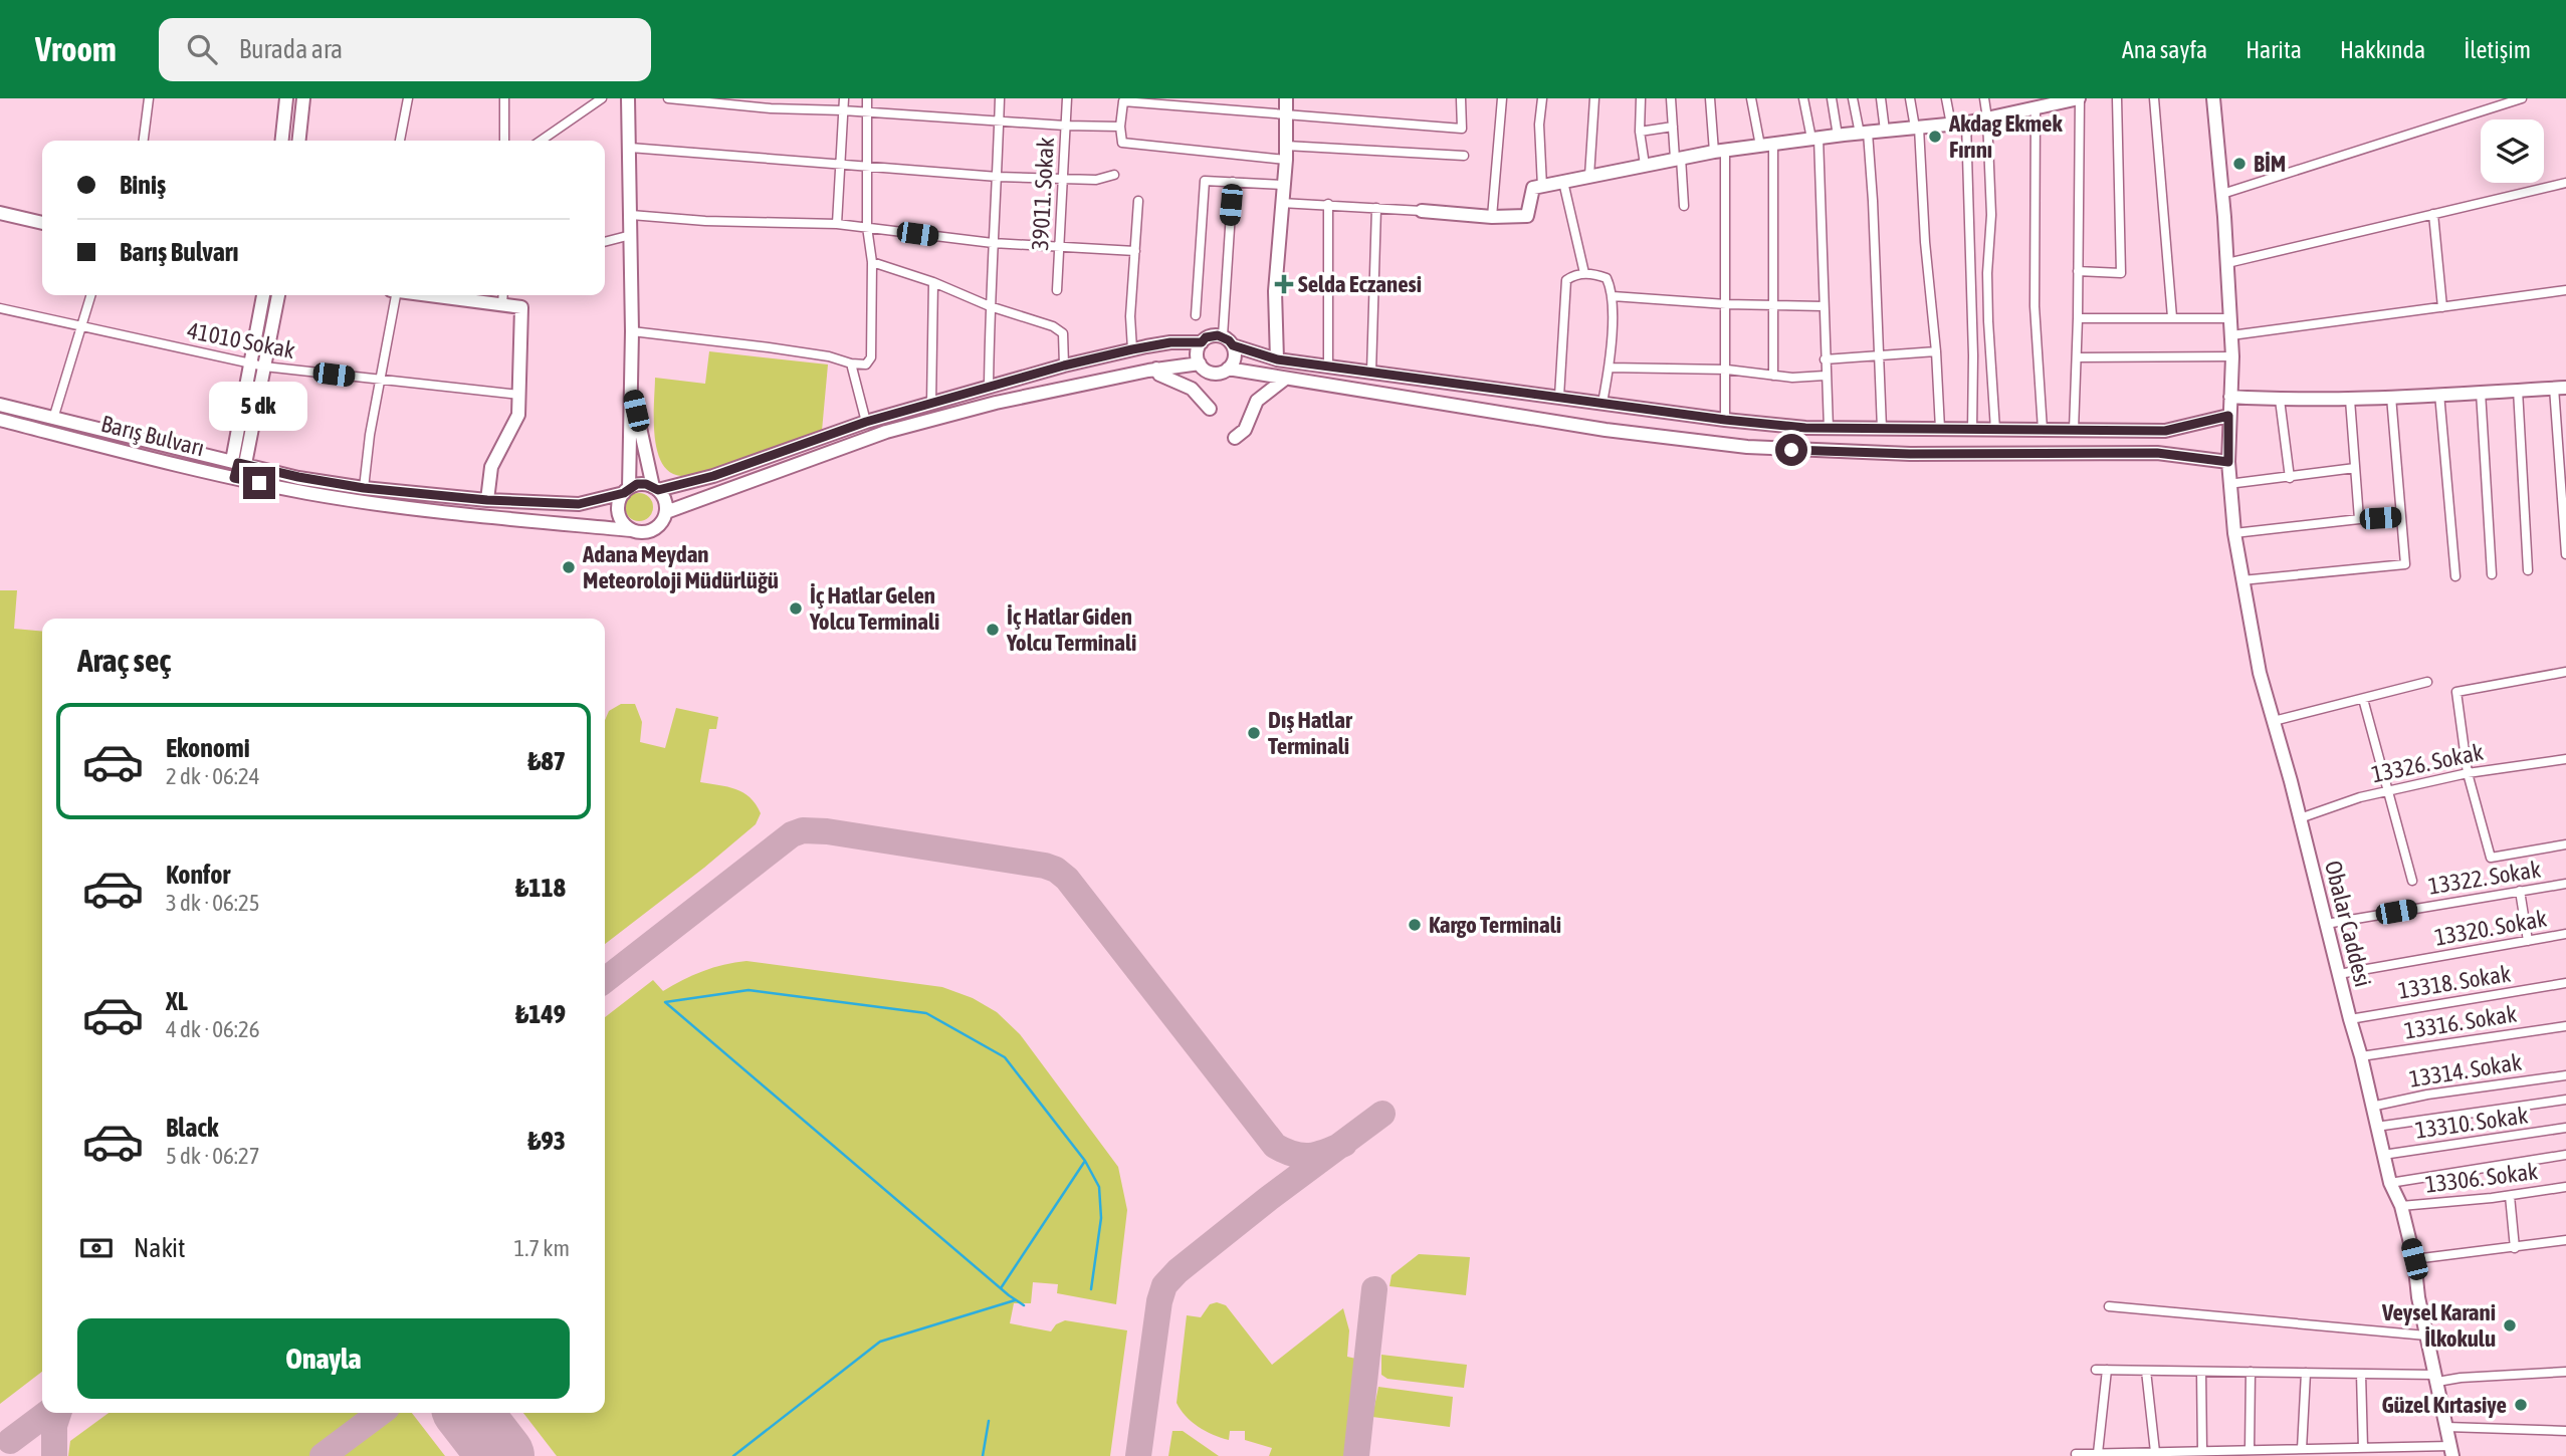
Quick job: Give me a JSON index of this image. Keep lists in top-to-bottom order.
{
  "streets": {
    "main road": ["Barış Bulvarı", "Obalar Caddesi"],
    "street": [
      "39011. Sokak",
      "41010 Sokak",
      "13326. Sokak",
      "13322. Sokak",
      "13320. Sokak",
      "13318. Sokak",
      "13316. Sokak",
      "13314. Sokak",
      "13310. Sokak",
      "13306. Sokak"
    ]
  },
  "crossings": [
    ["13326. Sokak", "Obalar Caddesi"],
    ["13322. Sokak", "Obalar Caddesi"],
    ["Obalar Caddesi", "13320. Sokak"],
    ["Obalar Caddesi", "13318. Sokak"],
    ["Obalar Caddesi", "13316. Sokak"],
    ["Obalar Caddesi", "13314. Sokak"],
    ["Obalar Caddesi", "13310. Sokak"],
    ["Obalar Caddesi", "13306. Sokak"]
  ],
  "places": {
    "other": [
      "Akdag Ekmek Fırını",
      "BİM",
      "Adana Meydan Meteoroloji Müdürlüğü",
      "İç Hatlar Gelen Yolcu Terminali",
      "İç Hatlar Giden Yolcu Terminali",
      "Dış Hatlar Terminali",
      "Kargo Terminali",
      "Veysel Karani İlkokulu",
      "Güzel Kırtasiye"
    ],
    "health": ["Selda Eczanesi"]
  },
  "page": {
    "header": "Vroom",
    "search": "Burada ara",
    "nav": [
      "Ana sayfa",
      "Harita",
      "Hakkında",
      "İletişim"
    ],
    "banner": ["Biniş", "Barış Bulvarı"],
    "bubble": "5 dk",
    "heading": "Araç seç",
    "list": [
      {
        "name": "Ekonomi",
        "note": "2 dk · 06:24",
        "value": "₺87"
      },
      {
        "name": "Konfor",
        "note": "3 dk · 06:25",
        "value": "₺118"
      },
      {
        "name": "XL",
        "note": "4 dk · 06:26",
        "value": "₺149"
      },
      {
        "name": "Black",
        "note": "5 dk · 06:27",
        "value": "₺93"
      }
    ],
    "pay": ["Nakit", "1.7 km"],
    "buttons": "Onayla"
  }
}
